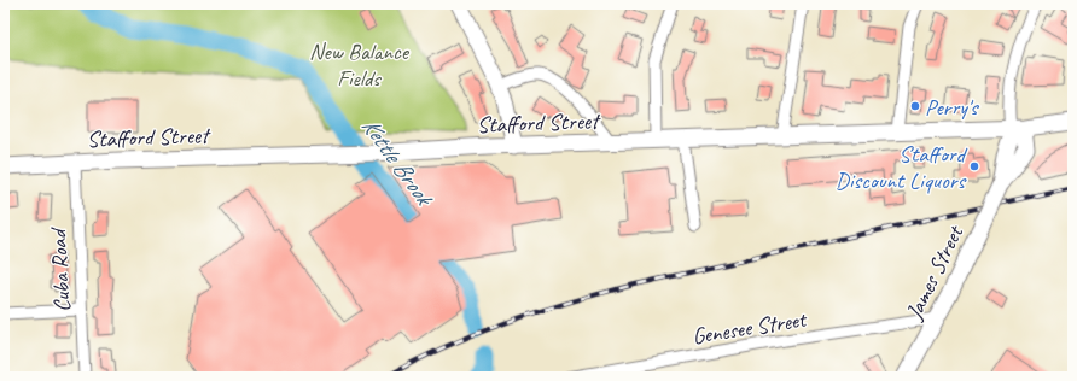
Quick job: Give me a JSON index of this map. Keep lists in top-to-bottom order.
{
  "streets": {
    "main road": ["Stafford Street", "James Street"],
    "street": ["Cuba Road", "Genesee Street"]
  },
  "crossings": [
    ["Stafford Street", "Cuba Road"],
    ["Stafford Street", "James Street"],
    ["James Street", "Genesee Street"]
  ],
  "water": ["Kettle Brook"],
  "parks": ["New Balance Fields"],
  "places": ["Perry's", "Stafford Discount Liquors"]
}
